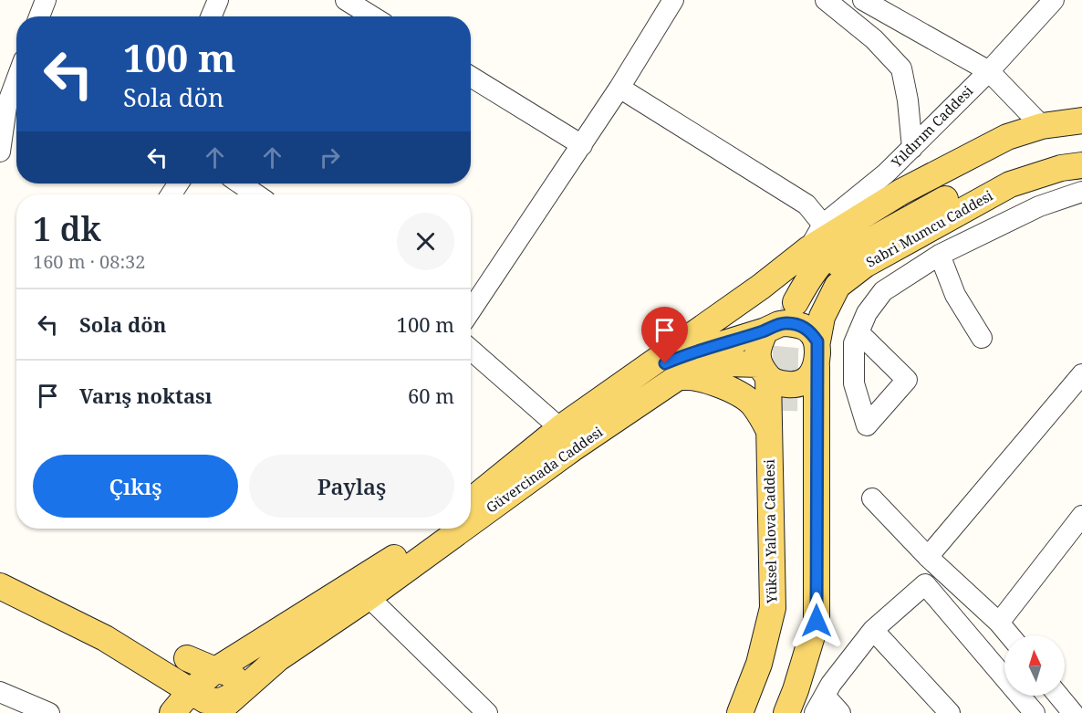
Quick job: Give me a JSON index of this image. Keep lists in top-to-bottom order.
{
  "streets": {
    "main road": ["Sabri Mumcu Caddesi", "Güvercinada Caddesi", "Yüksel Yalova Caddesi"],
    "street": ["Yıldırım Caddesi"]
  },
  "crossings": [
    ["Yıldırım Caddesi", "Güvercinada Caddesi"],
    ["Sabri Mumcu Caddesi", "Güvercinada Caddesi"],
    ["Sabri Mumcu Caddesi", "Yüksel Yalova Caddesi"],
    ["Güvercinada Caddesi", "Yüksel Yalova Caddesi"]
  ],
  "north": "top",
  "page": {
    "turn": ["100 m", "Sola dön"],
    "heading": ["1 dk", "160 m · 08:32"],
    "list": [
      {
        "name": "Sola dön",
        "value": "100 m"
      },
      {
        "name": "Varış noktası",
        "value": "60 m"
      }
    ],
    "buttons": ["Çıkış", "Paylaş"]
  }
}
